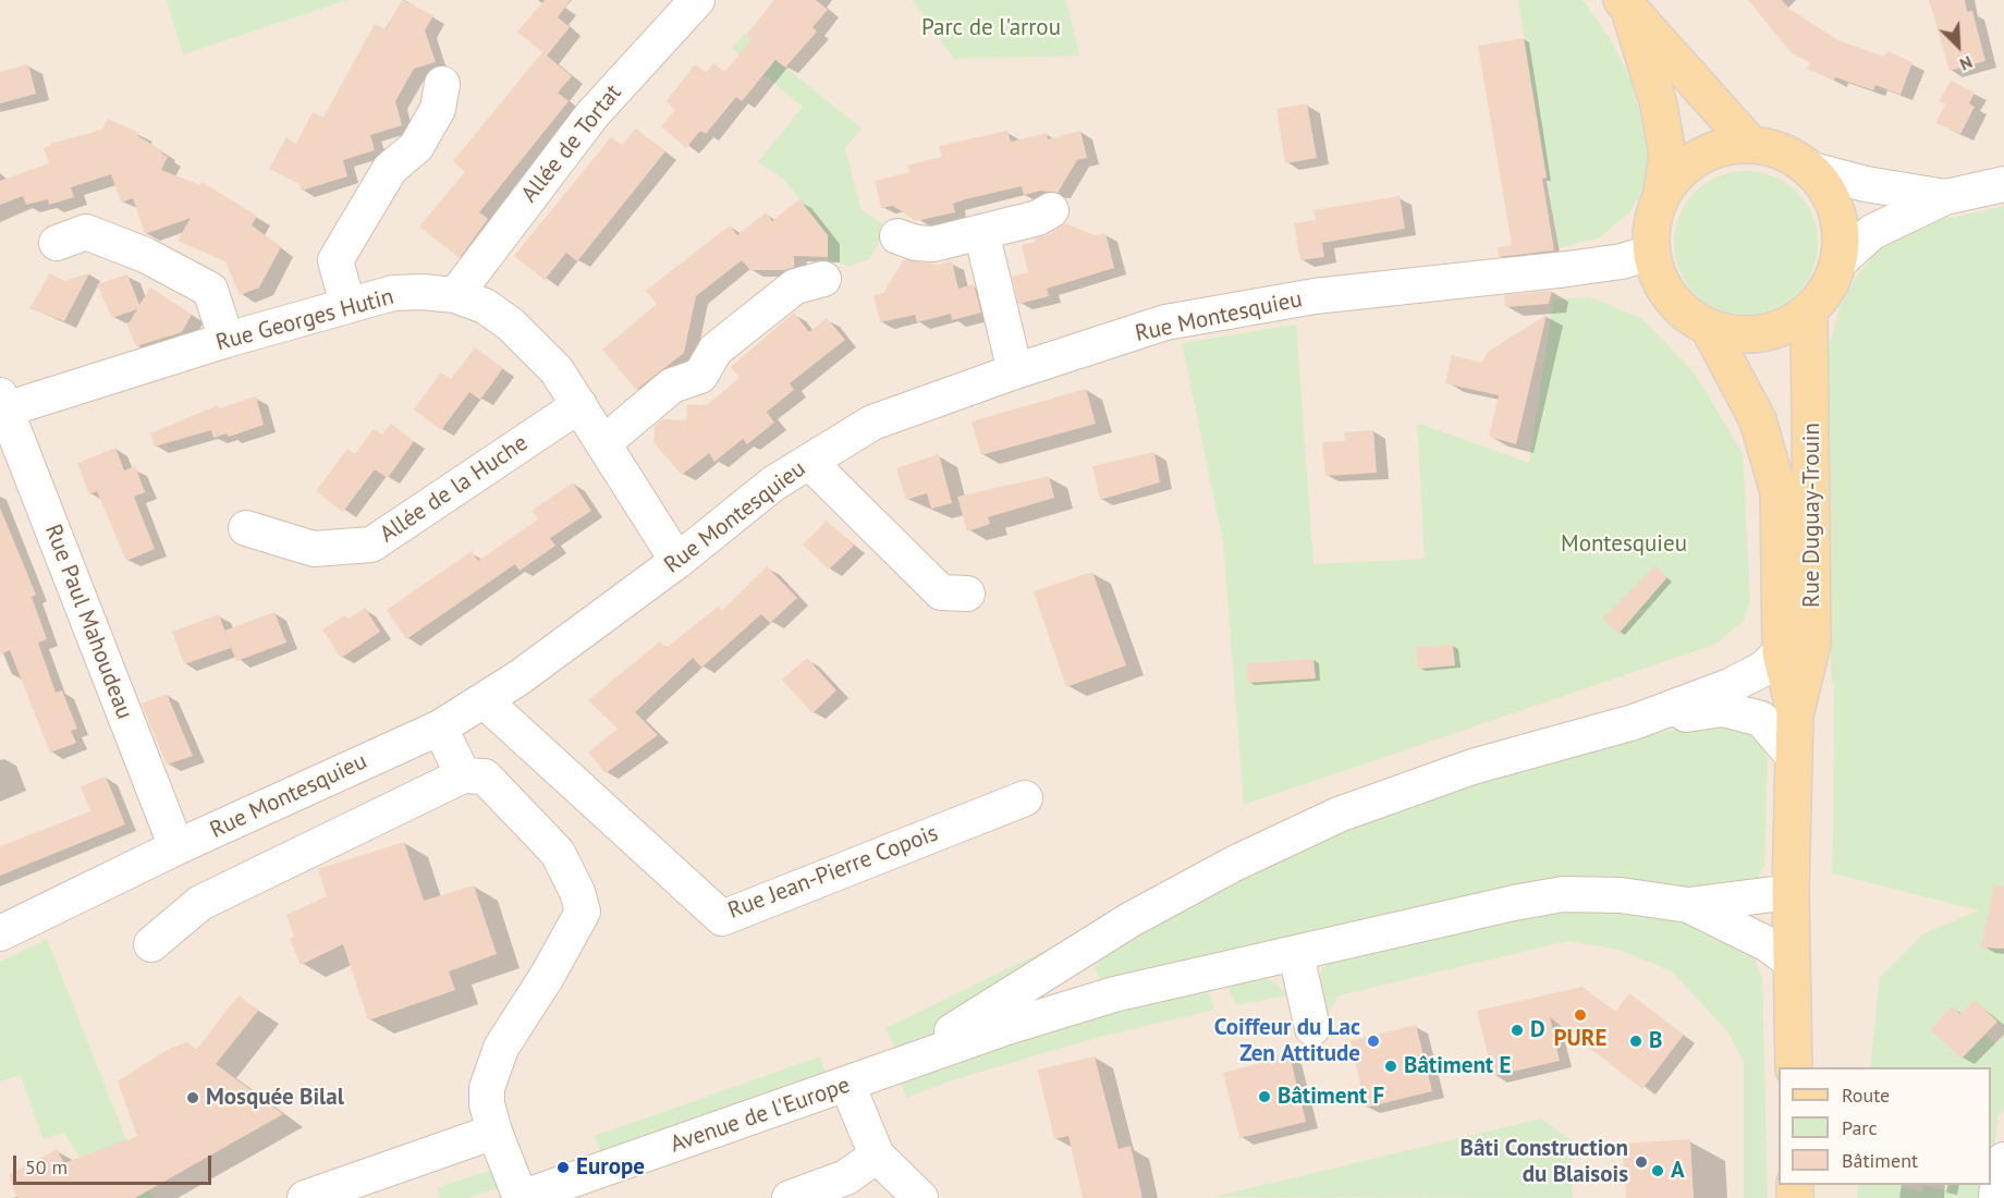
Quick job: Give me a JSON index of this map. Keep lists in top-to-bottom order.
{
  "streets": {
    "main road": ["Rue Duguay-Trouin"],
    "street": [
      "Allée de Tortat",
      "Rue Montesquieu",
      "Rue Georges Hutin",
      "Allée de la Huche",
      "Rue Paul Mahoudeau",
      "Rue Jean-Pierre Copois",
      "Avenue de l'Europe"
    ]
  },
  "crossings": [
    ["Allée de Tortat", "Rue Georges Hutin"],
    ["Rue Montesquieu", "Rue Georges Hutin"],
    ["Rue Montesquieu", "Rue Duguay-Trouin"],
    ["Rue Montesquieu", "Rue Paul Mahoudeau"],
    ["Rue Montesquieu", "Rue Jean-Pierre Copois"],
    ["Rue Georges Hutin", "Allée de la Huche"],
    ["Rue Georges Hutin", "Rue Paul Mahoudeau"]
  ],
  "parks": ["Parc de l'arrou", "Montesquieu"],
  "places": [
    "PURE",
    "D",
    "Coiffeur du Lac Zen Attitude",
    "B",
    "Bâtiment E",
    "Bâtiment F",
    "Mosquée Bilal",
    "Bâti Construction du Blaisois",
    "Europe",
    "A"
  ],
  "legend": ["Route", "Parc", "Bâtiment"],
  "scale_bar": "50 m",
  "north": "bottom right"
}
